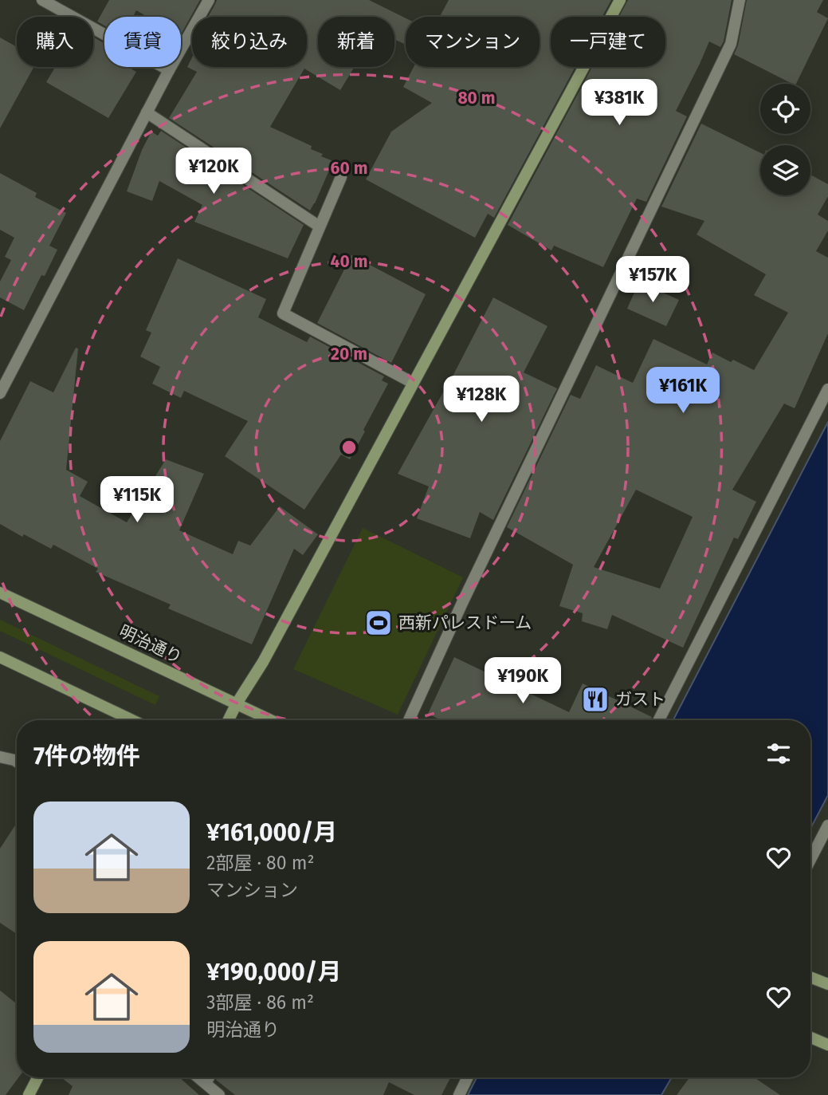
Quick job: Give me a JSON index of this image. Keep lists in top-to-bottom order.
{
  "streets": {
    "street": ["明治通り"]
  },
  "places": {
    "sports": ["西新パレスドーム"],
    "restaurant": ["ガスト"]
  },
  "page": {
    "chip": [
      "購入",
      "賃貸",
      "絞り込み",
      "新着",
      "マンション",
      "一戸建て"
    ],
    "price": [
      "¥381K",
      "¥120K",
      "¥157K",
      "¥161K",
      "¥128K",
      "¥115K",
      "¥190K"
    ],
    "heading": "7件の物件",
    "list": [
      {
        "name": "¥161,000/月",
        "note": "2部屋 · 80 m² · マンション"
      },
      {
        "name": "¥190,000/月",
        "note": "3部屋 · 86 m² · 明治通り"
      }
    ]
  },
  "rings": [
    "80 m",
    "60 m",
    "40 m",
    "20 m"
  ]
}
